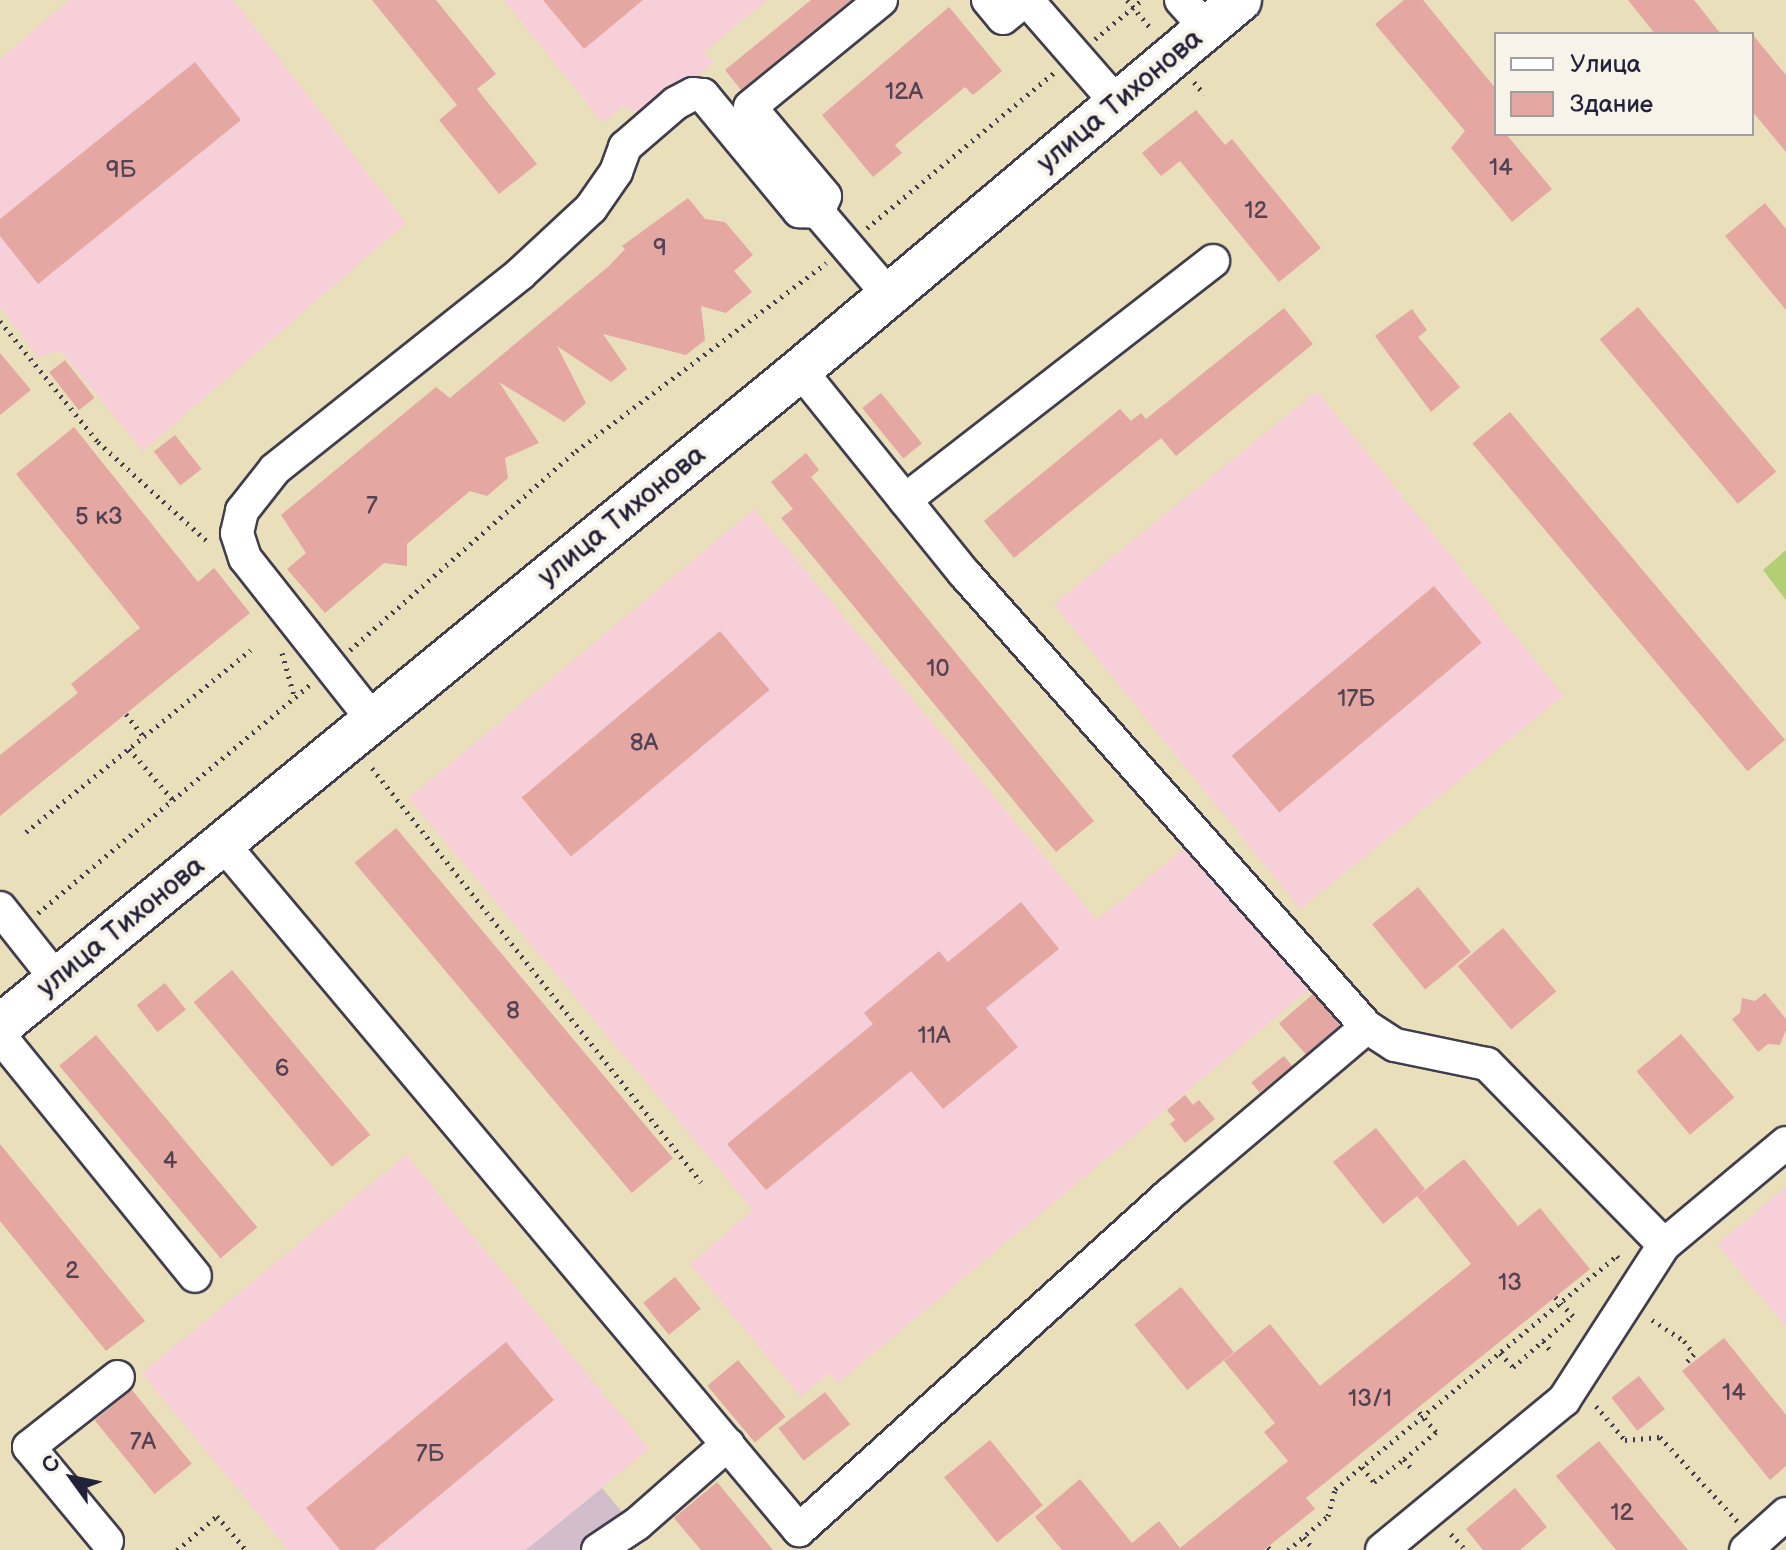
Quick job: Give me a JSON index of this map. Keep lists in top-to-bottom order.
{
  "streets": {
    "main road": ["улица Тихонова"]
  },
  "house_numbers": [
    "12А",
    "14",
    "9Б",
    "12",
    "9",
    "7",
    "5 к3",
    "10",
    "17Б",
    "8А",
    "8",
    "11А",
    "6",
    "4",
    "2",
    "13",
    "14",
    "13/1",
    "7А",
    "7Б",
    "12"
  ],
  "legend": ["Улица", "Здание"],
  "north": "top left"
}
